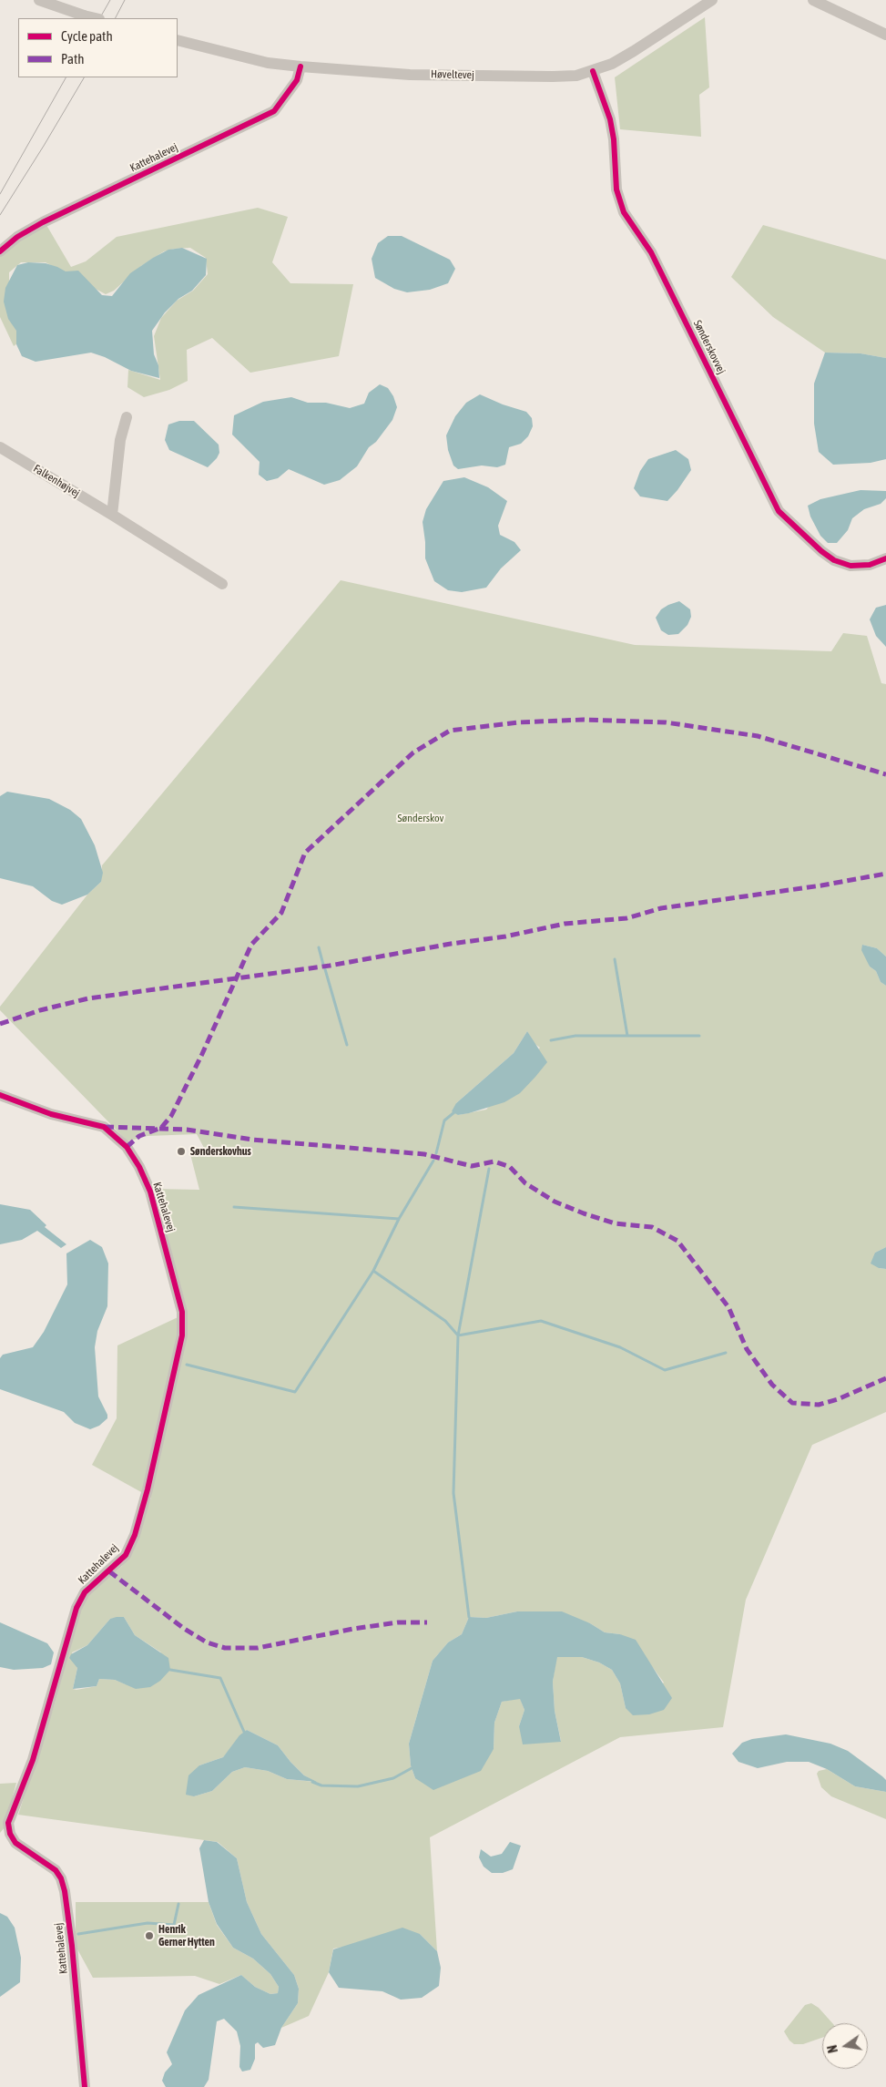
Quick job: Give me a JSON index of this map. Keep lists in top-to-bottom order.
{
  "streets": {
    "street": [
      "Høveltevej",
      "Kattehalevej",
      "Sønderskovvej",
      "Falkenhøjvej"
    ]
  },
  "crossings": [
    ["Høveltevej", "Kattehalevej"],
    ["Høveltevej", "Sønderskovvej"]
  ],
  "parks": ["Sønderskov"],
  "places": ["Sønderskovhus", "Henrik Gerner Hytten"],
  "legend": ["Cycle path", "Path"],
  "north": "left"
}
